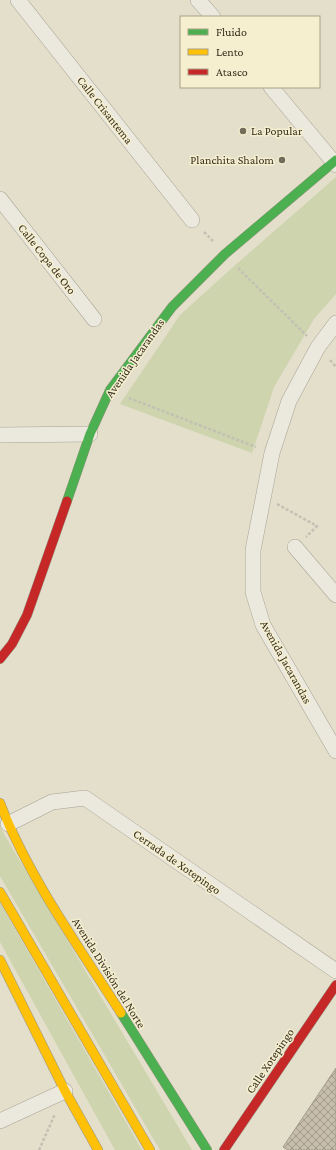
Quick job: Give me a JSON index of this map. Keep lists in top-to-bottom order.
{
  "streets": {
    "street": [
      "Calle Crisantema",
      "Calle Copa de Oro",
      "Avenida Jacarandas",
      "Cerrada de Xotepingo",
      "Avenida División del Norte",
      "Calle Xotepingo"
    ]
  },
  "crossings": [
    ["Cerrada de Xotepingo", "Avenida División del Norte"]
  ],
  "places": ["La Popular", "Planchita Shalom"],
  "legend": ["Fluido", "Lento", "Atasco"]
}
